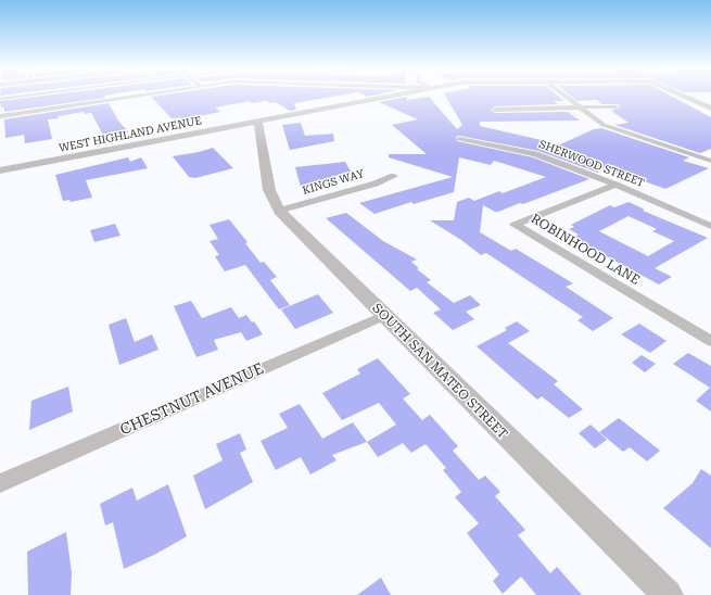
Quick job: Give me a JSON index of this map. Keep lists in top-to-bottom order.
{
  "streets": {
    "street": [
      "WEST HIGHLAND AVENUE",
      "SHERWOOD STREET",
      "KINGS WAY",
      "ROBINHOOD LANE",
      "SOUTH SAN MATEO STREET",
      "CHESTNUT AVENUE"
    ]
  },
  "crossings": [
    ["WEST HIGHLAND AVENUE", "SOUTH SAN MATEO STREET"],
    ["SHERWOOD STREET", "ROBINHOOD LANE"],
    ["KINGS WAY", "SOUTH SAN MATEO STREET"],
    ["SOUTH SAN MATEO STREET", "CHESTNUT AVENUE"]
  ]
}
